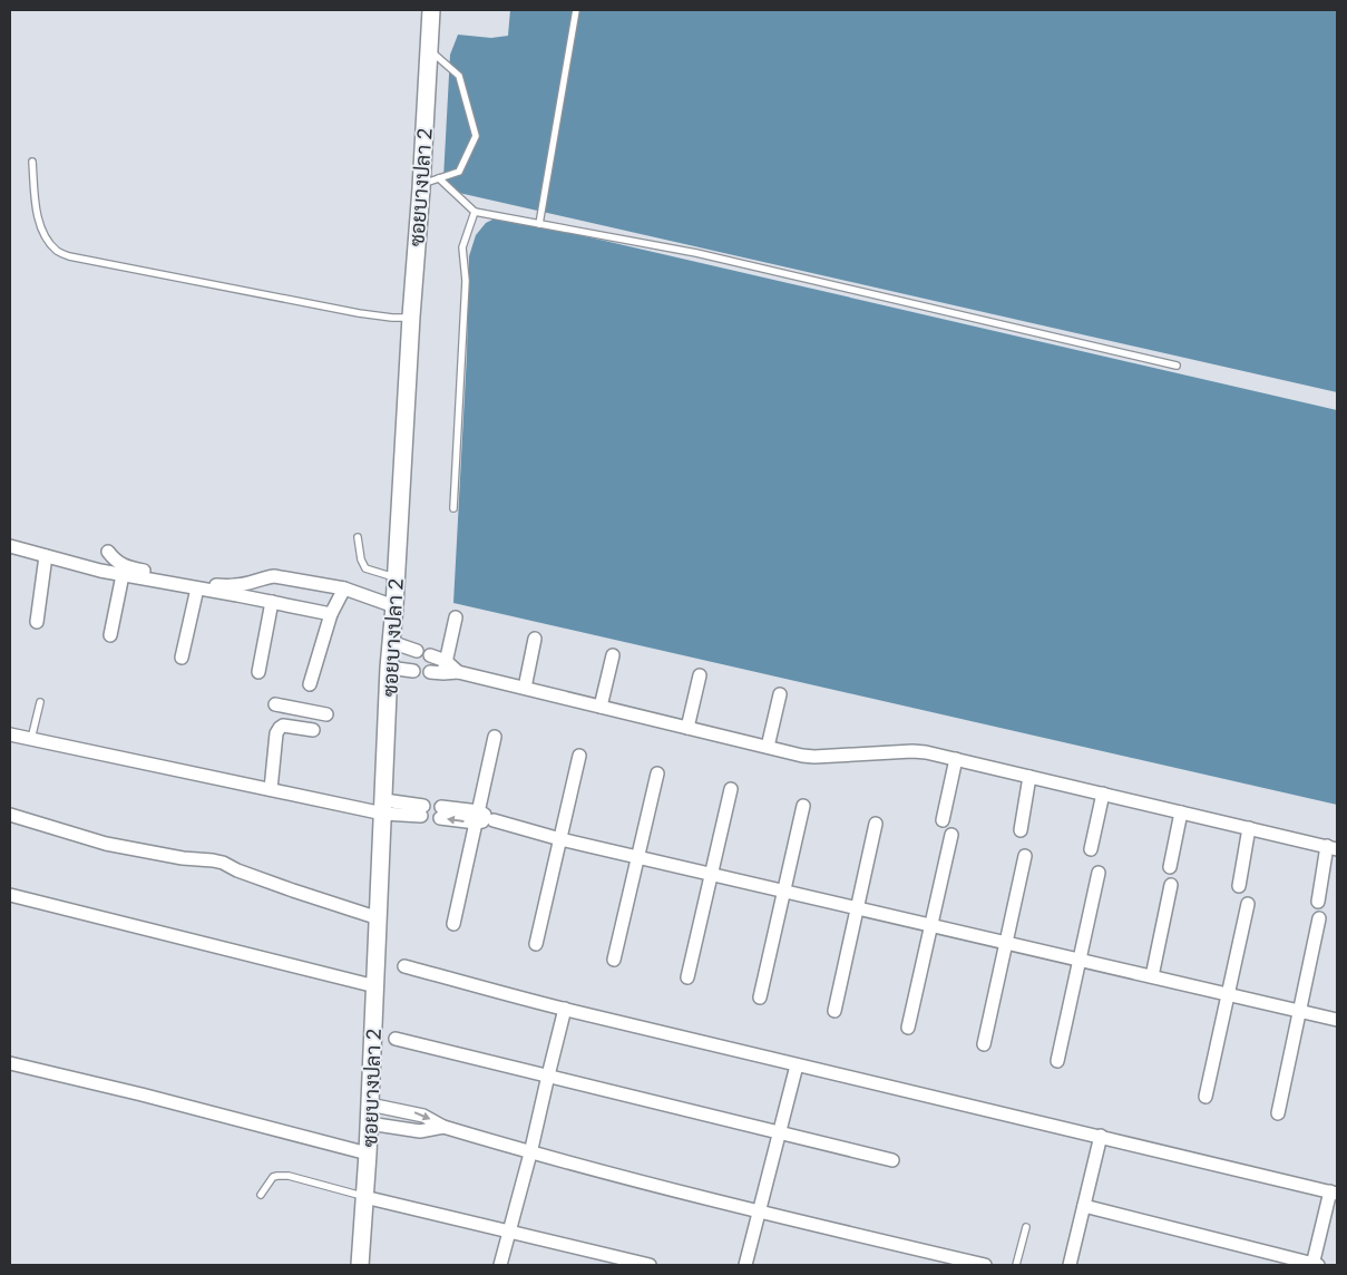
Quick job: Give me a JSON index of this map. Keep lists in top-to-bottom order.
{
  "streets": {
    "street": ["ซอยบางปลา 2"]
  }
}
